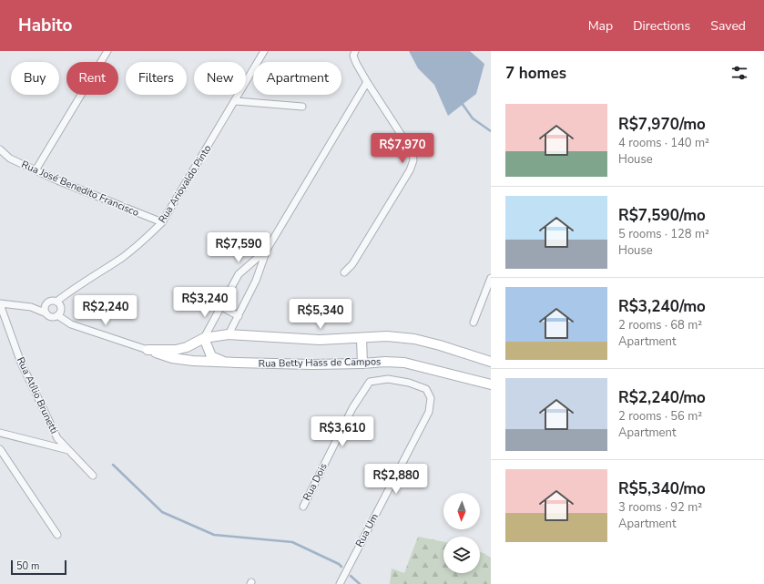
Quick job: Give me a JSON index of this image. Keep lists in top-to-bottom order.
{
  "streets": {
    "street": [
      "Rua Ariovaldo Pinto",
      "Rua José Benedito Francisco",
      "Rua Betty Hass de Campos",
      "Rua Atílio Brunetti",
      "Rua Dois",
      "Rua Um"
    ]
  },
  "crossings": [
    ["Rua Ariovaldo Pinto", "Rua José Benedito Francisco"],
    ["Rua Ariovaldo Pinto", "Rua Betty Hass de Campos"],
    ["Rua Dois", "Rua Um"]
  ],
  "scale_bar": "50 m",
  "north": "bottom",
  "page": {
    "header": "Habito",
    "nav": ["Map", "Directions", "Saved"],
    "heading": "7 homes",
    "chip": [
      "Buy",
      "Rent",
      "Filters",
      "New",
      "Apartment"
    ],
    "list": [
      {
        "name": "R$7,970/mo",
        "note": "4 rooms · 140 m² · House"
      },
      {
        "name": "R$7,590/mo",
        "note": "5 rooms · 128 m² · House"
      },
      {
        "name": "R$3,240/mo",
        "note": "2 rooms · 68 m² · Apartment"
      },
      {
        "name": "R$2,240/mo",
        "note": "2 rooms · 56 m² · Apartment"
      },
      {
        "name": "R$5,340/mo",
        "note": "3 rooms · 92 m² · Apartment"
      }
    ],
    "price": [
      "R$7,970",
      "R$7,590",
      "R$3,240",
      "R$2,240",
      "R$5,340",
      "R$3,610",
      "R$2,880"
    ],
    "scale": "50 m"
  }
}
